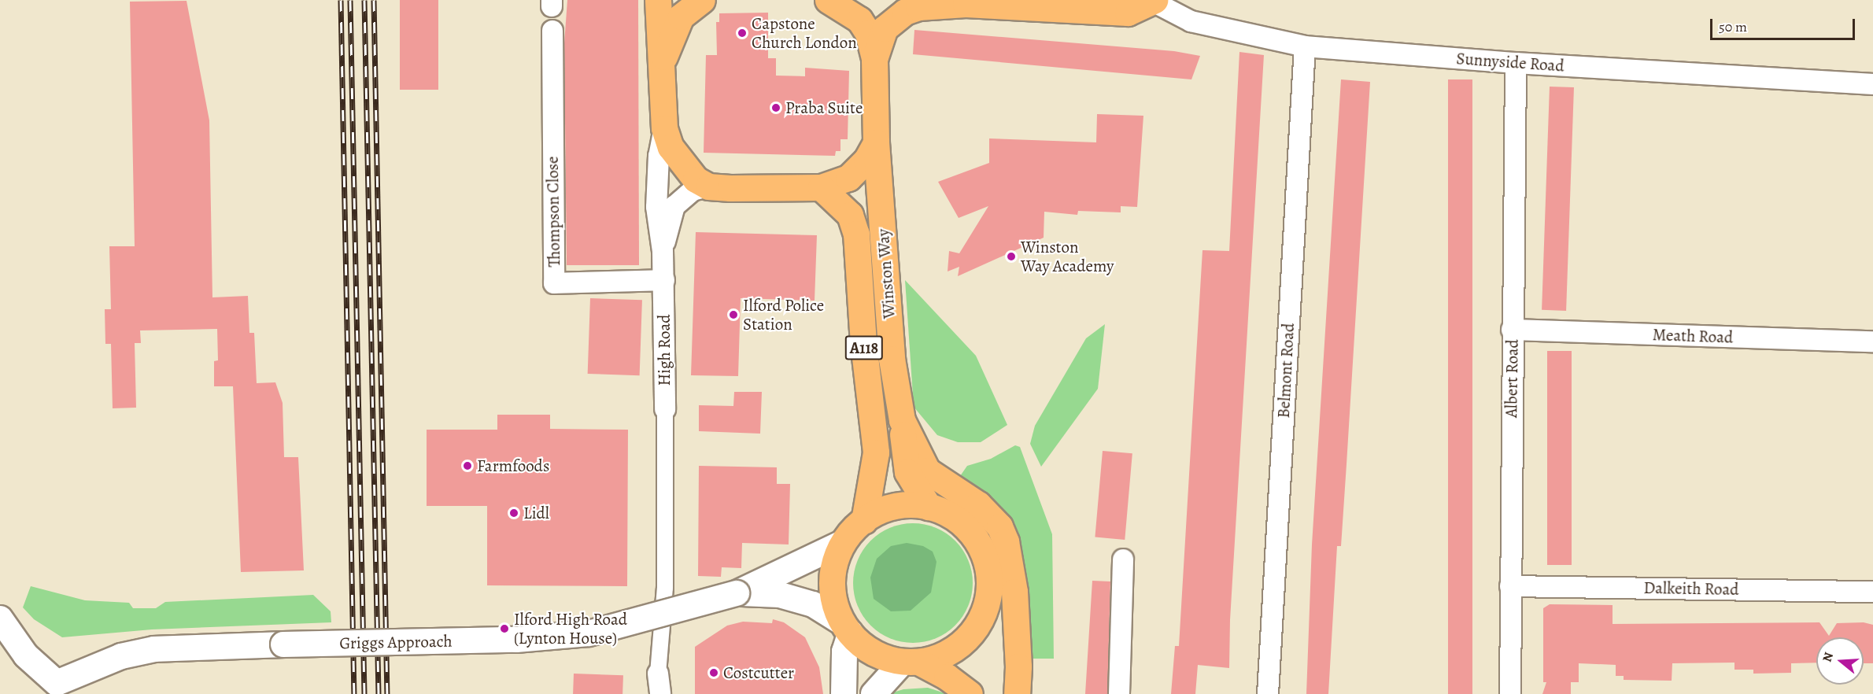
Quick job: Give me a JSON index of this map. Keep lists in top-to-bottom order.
{
  "streets": {
    "main road": ["Winston Way", "A118", "High Road"],
    "street": [
      "Sunnyside Road",
      "Thompson Close",
      "Meath Road",
      "Belmont Road",
      "Albert Road",
      "Dalkeith Road",
      "Griggs Approach"
    ]
  },
  "crossings": [
    ["Sunnyside Road", "Belmont Road"],
    ["Sunnyside Road", "Albert Road"],
    ["Thompson Close", "High Road"],
    ["Winston Way", "A118"],
    ["Winston Way", "Griggs Approach"],
    ["Meath Road", "Albert Road"],
    ["A118", "Griggs Approach"],
    ["Albert Road", "Dalkeith Road"]
  ],
  "places": [
    "Capstone Church London",
    "Praba Suite",
    "Winston Way Academy",
    "Ilford Police Station",
    "Farmfoods",
    "Lidl",
    "Ilford High Road (Lynton House)",
    "Costcutter"
  ],
  "scale_bar": "50 m",
  "north": "left"
}
